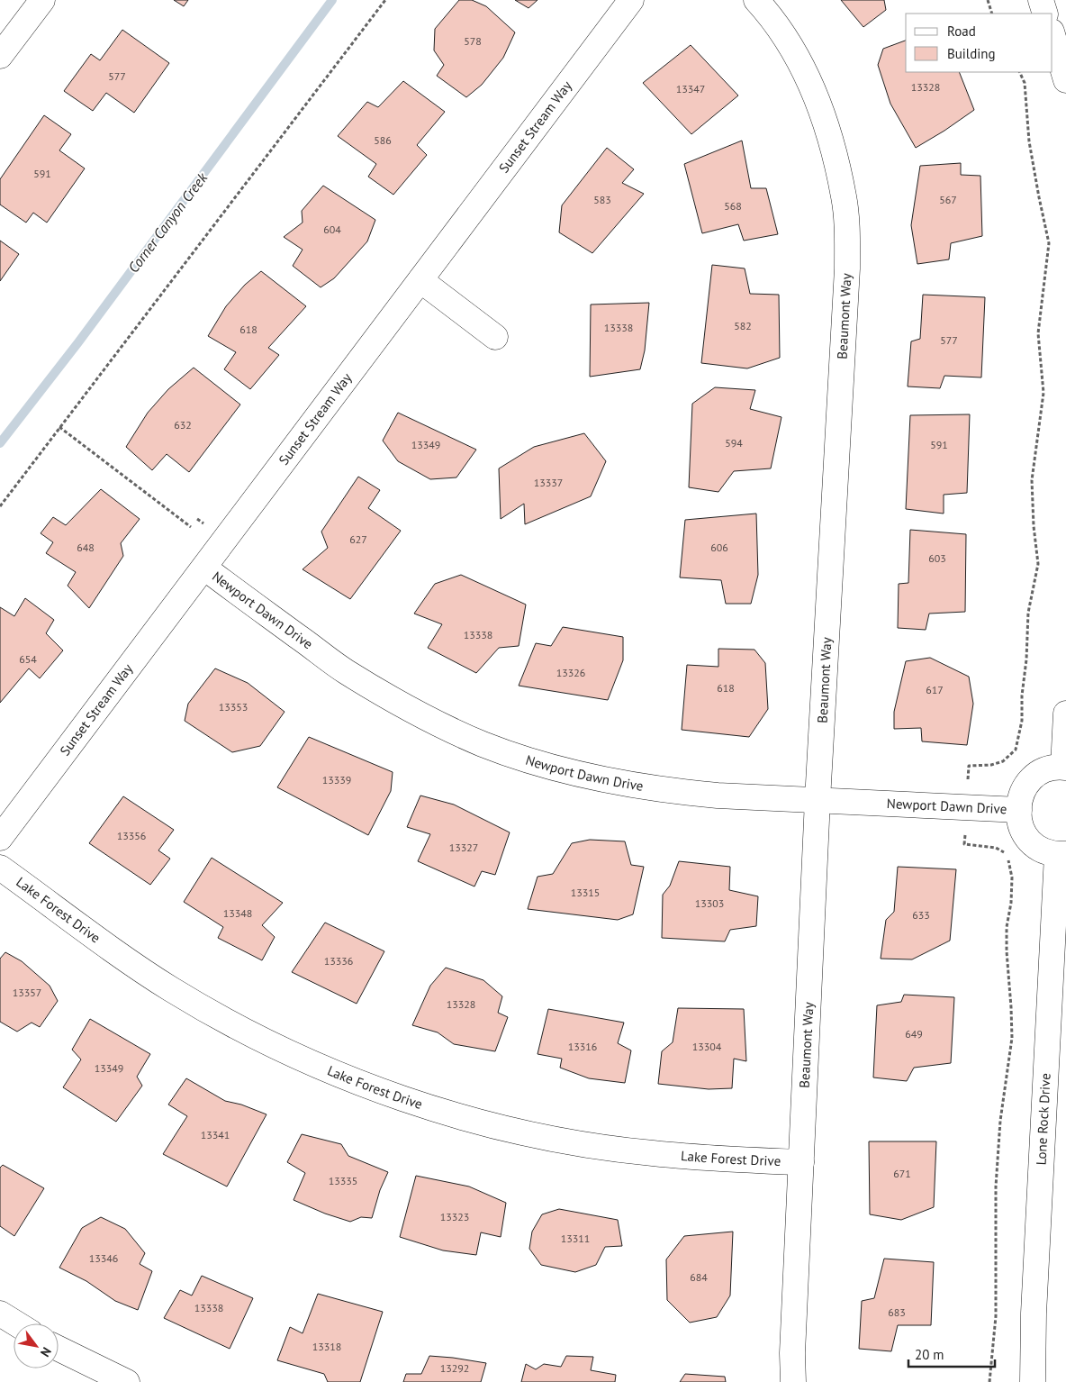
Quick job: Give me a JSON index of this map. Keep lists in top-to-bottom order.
{
  "streets": {
    "street": [
      "Sunset Stream Way",
      "Beaumont Way",
      "Newport Dawn Drive",
      "Lake Forest Drive",
      "Lone Rock Drive"
    ]
  },
  "crossings": [
    ["Sunset Stream Way", "Newport Dawn Drive"],
    ["Beaumont Way", "Newport Dawn Drive"],
    ["Beaumont Way", "Lake Forest Drive"]
  ],
  "water": ["Corner Canyon Creek"],
  "house_numbers": [
    "578",
    "577",
    "13328",
    "13347",
    "586",
    "591",
    "583",
    "567",
    "568",
    "604",
    "582",
    "13338",
    "618",
    "577",
    "632",
    "594",
    "13349",
    "591",
    "13337",
    "627",
    "648",
    "606",
    "603",
    "13338",
    "654",
    "13326",
    "618",
    "617",
    "13353",
    "13339",
    "13356",
    "13327",
    "13315",
    "13303",
    "13348",
    "633",
    "13336",
    "13357",
    "13328",
    "649",
    "13316",
    "13304",
    "13349",
    "13341",
    "671",
    "13335",
    "13323",
    "13311",
    "13346",
    "684",
    "13338",
    "683",
    "13318",
    "13292"
  ],
  "legend": ["Road", "Building"],
  "scale_bar": "20 m",
  "north": "bottom right"
}
